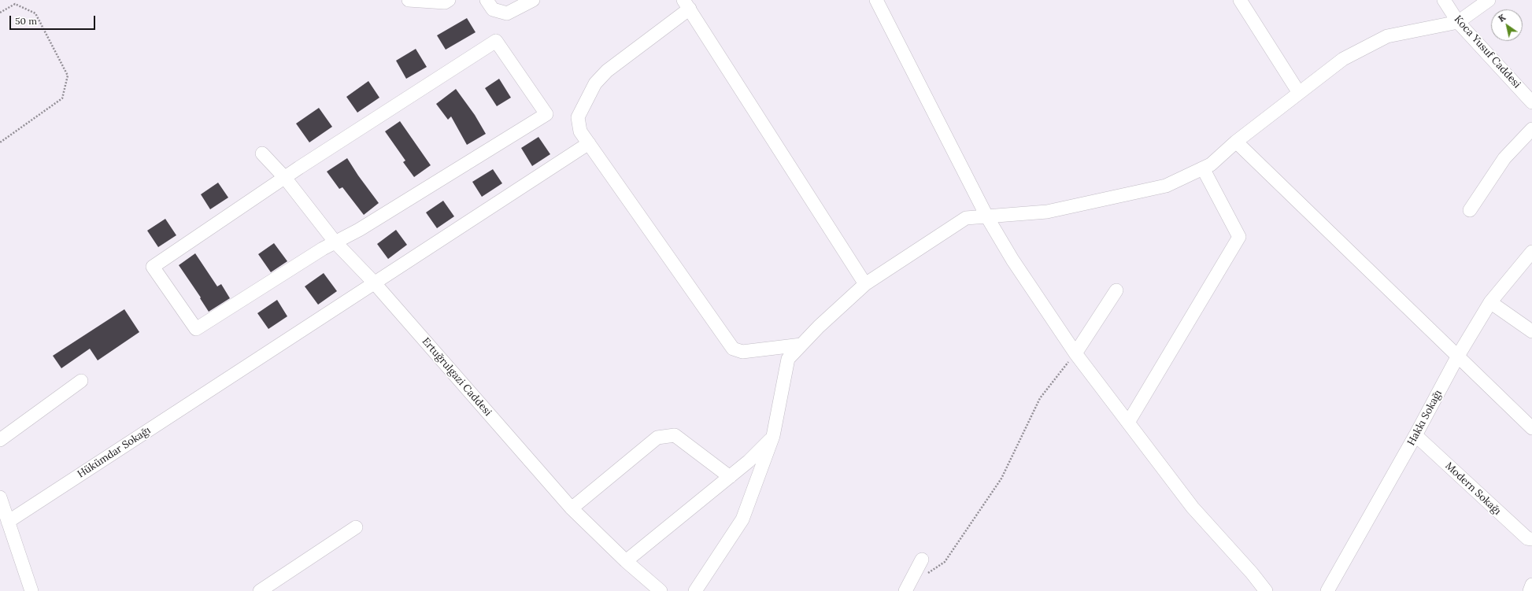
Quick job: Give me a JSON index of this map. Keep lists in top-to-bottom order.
{
  "streets": {
    "street": [
      "Koca Yusuf Caddesi",
      "Ertuğrulgazi Caddesi",
      "Hakkı Sokağı",
      "Hükümdar Sokağı",
      "Modern Sokağı"
    ]
  },
  "crossings": [
    ["Ertuğrulgazi Caddesi", "Hükümdar Sokağı"],
    ["Hakkı Sokağı", "Modern Sokağı"]
  ],
  "scale_bar": "50 m",
  "north": "top left"
}
